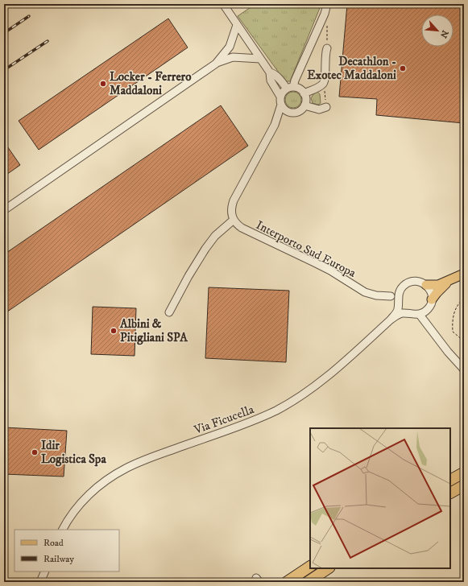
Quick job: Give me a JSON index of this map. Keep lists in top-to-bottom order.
{
  "streets": {
    "street": ["Interporto Sud Europa", "Via Ficucella"]
  },
  "places": [
    "Decathlon - Exotec Maddaloni",
    "Locker - Ferrero Maddaloni",
    "Albini & Pitigliani SPA",
    "Idir Logistica Spa"
  ],
  "legend": ["Road", "Railway"],
  "north": "bottom right"
}
